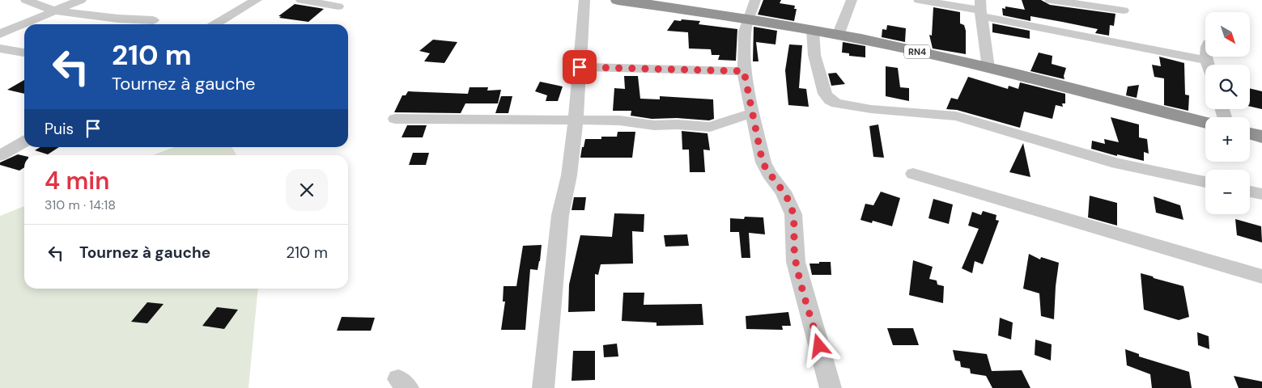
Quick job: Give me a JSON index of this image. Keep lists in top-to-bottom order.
{
  "streets": {
    "highway": ["RN4"]
  },
  "north": "bottom right",
  "page": {
    "map_buttons": ["+", "−"],
    "turn": ["210 m", "Tournez à gauche"],
    "then": "Puis",
    "heading": ["4 min", "310 m · 14:18"],
    "list": [
      {
        "name": "Tournez à gauche",
        "value": "210 m"
      }
    ]
  }
}
